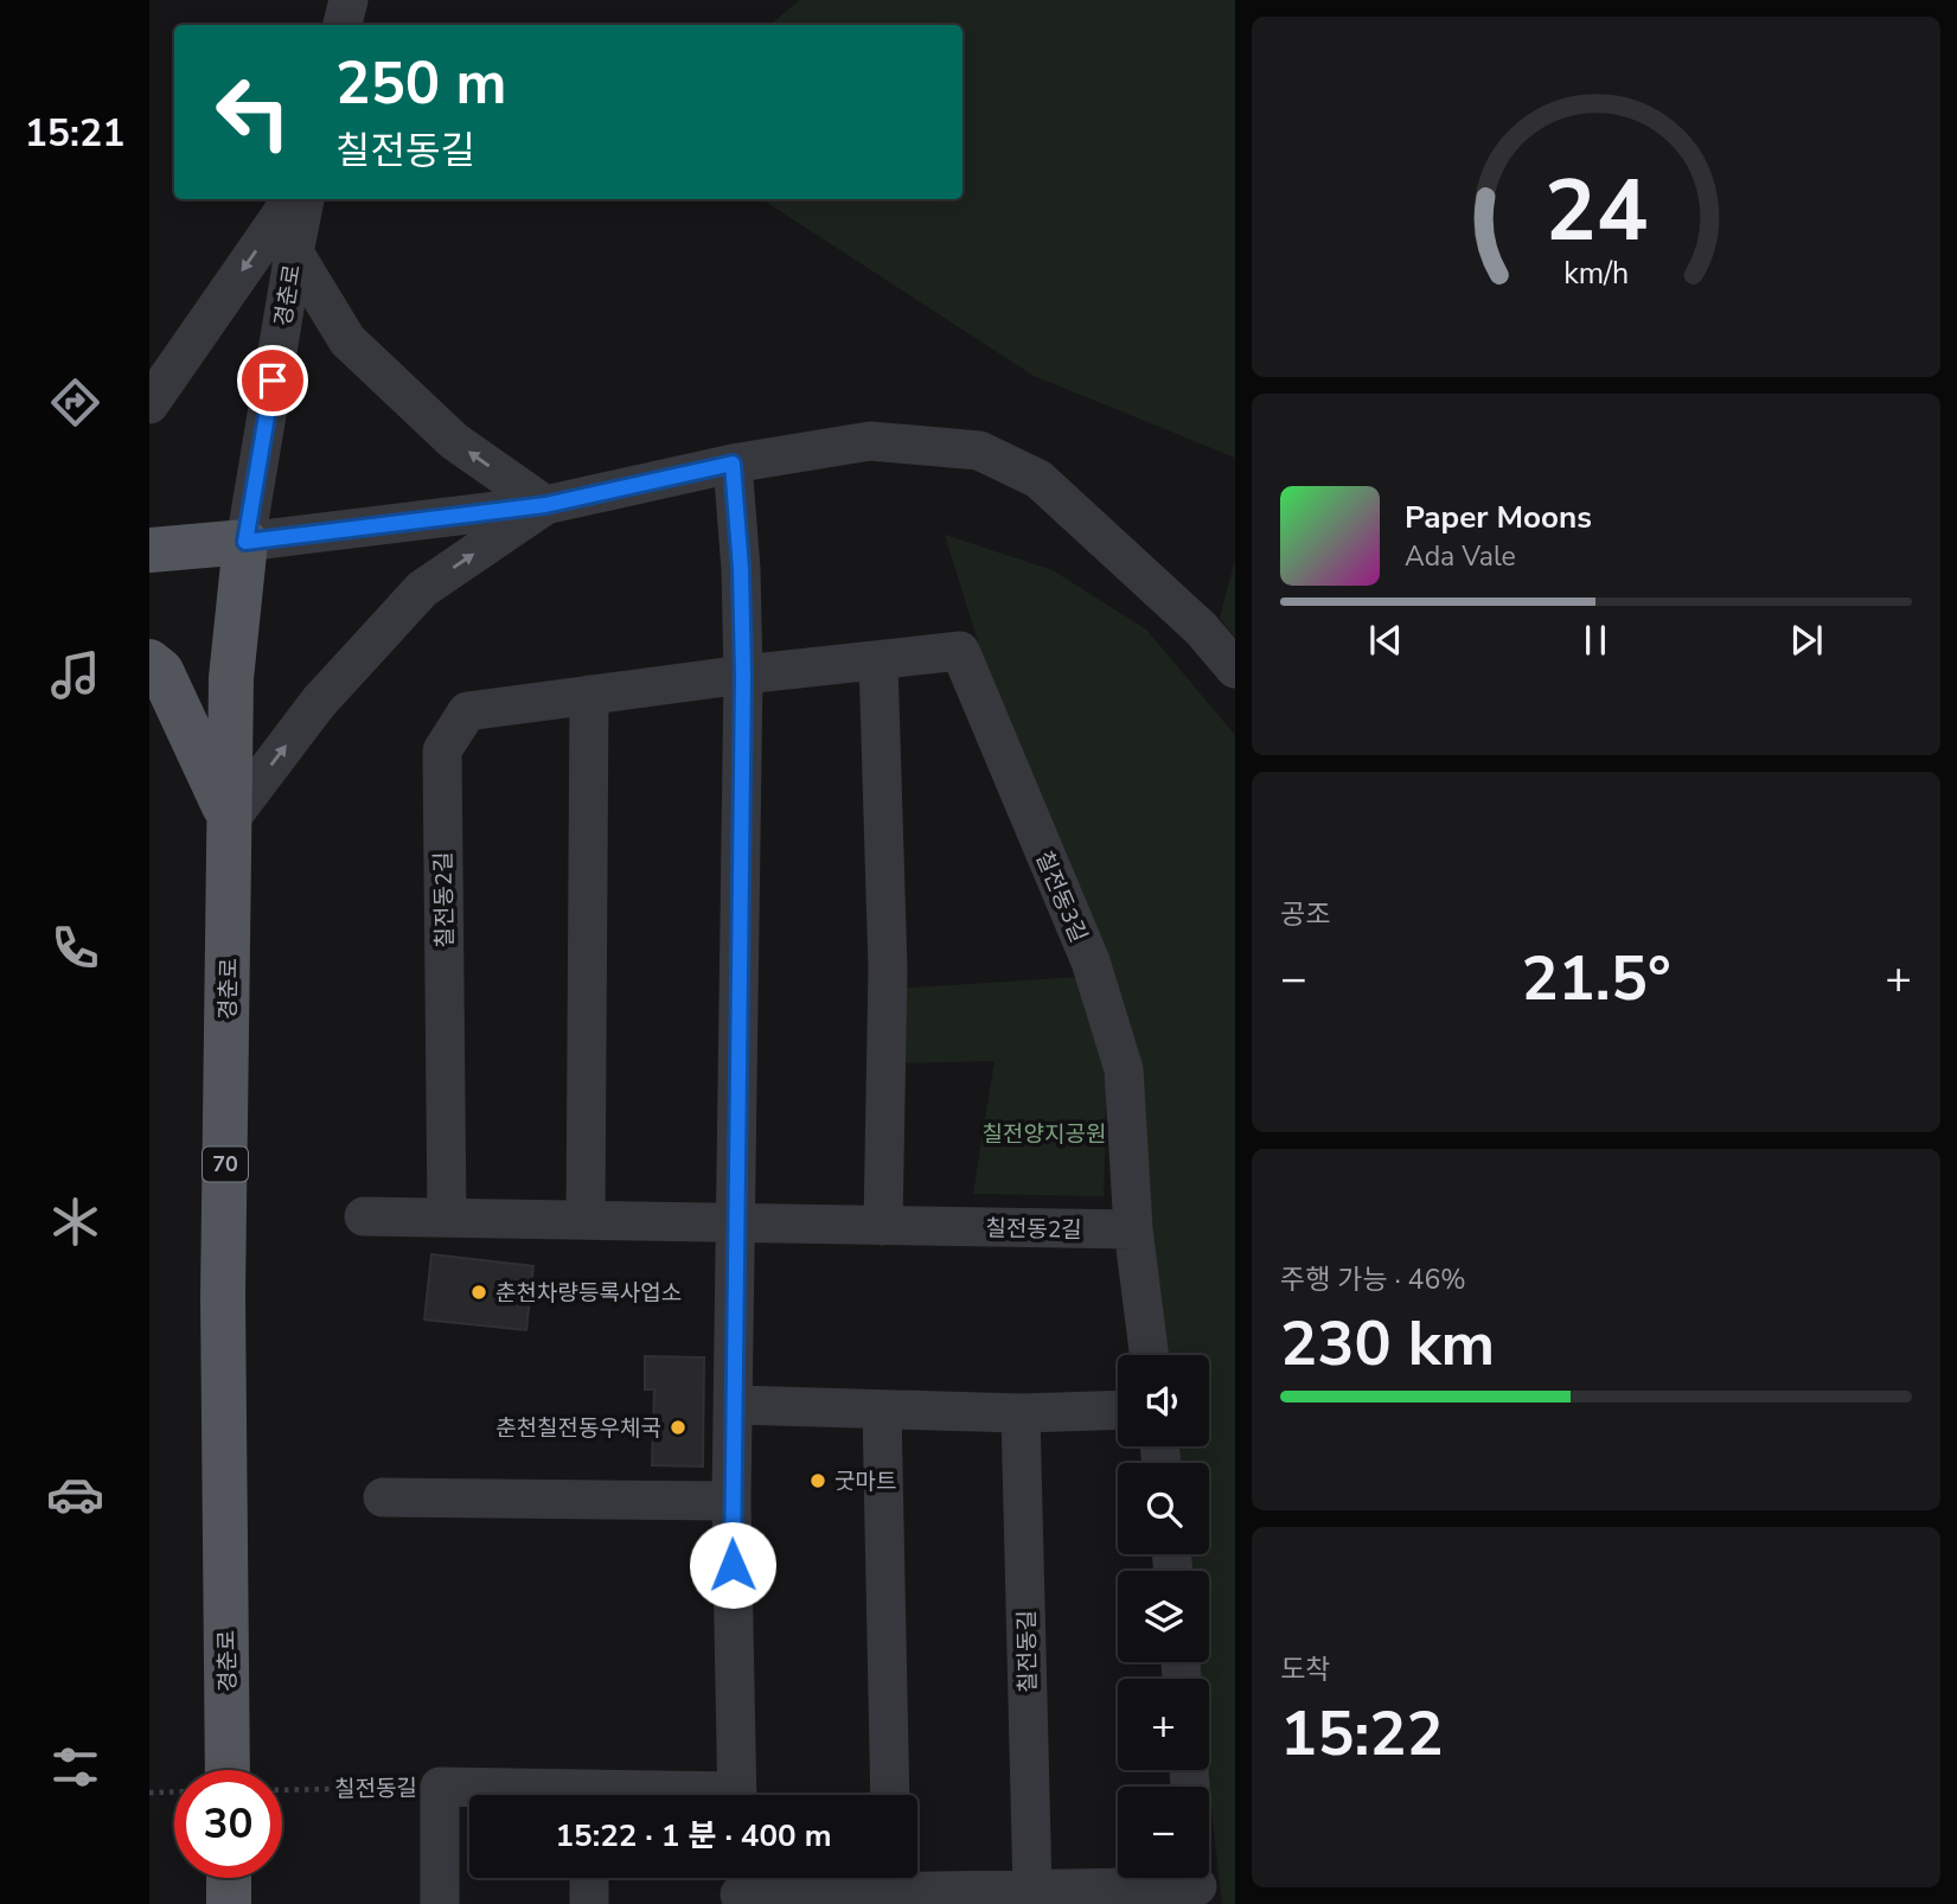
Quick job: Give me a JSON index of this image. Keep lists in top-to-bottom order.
{
  "streets": {
    "main road": ["경춘로", "70"],
    "street": ["칠전동3길", "칠전동2길", "칠전동길"]
  },
  "crossings": [
    ["칠전동3길", "칠전동2길"],
    ["칠전동3길", "칠전동길"],
    ["칠전동2길", "칠전동길"]
  ],
  "parks": ["칠전양지공원"],
  "places": ["춘천차량등록사업소", "춘천칠전동우체국", "굿마트"],
  "page": {
    "tabs": "15:21",
    "turn": ["250 m", "칠전동길"],
    "song": ["Paper Moons", "Ada Vale"],
    "tile": [
      "공조",
      ["주행 가능 · 46%", "230 km"],
      ["도착", "15:22"]
    ],
    "heat": ["−", "21.5°", "+"],
    "map_buttons": ["+", "−"],
    "limit": "30",
    "trip": "15:22 · 1 분 · 400 m",
    "gauge": ["24", "km/h"]
  }
}
